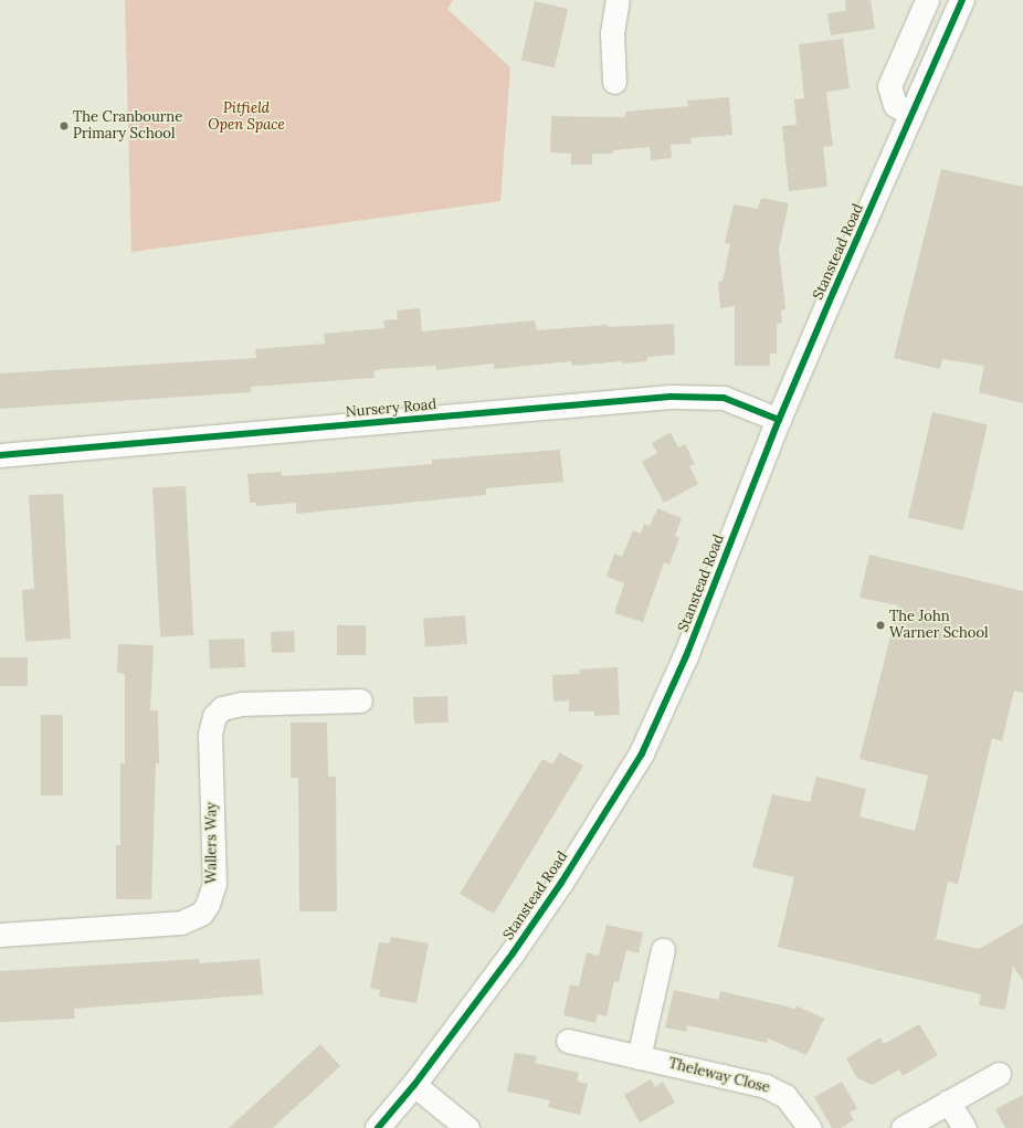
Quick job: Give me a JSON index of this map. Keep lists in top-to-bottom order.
{
  "streets": {
    "street": [
      "Stanstead Road",
      "Nursery Road",
      "Wallers Way",
      "Theleway Close"
    ]
  },
  "crossings": [
    ["Stanstead Road", "Nursery Road"]
  ],
  "parks": ["Pitfield Open Space"],
  "places": ["The Cranbourne Primary School", "The John Warner School"]
}
